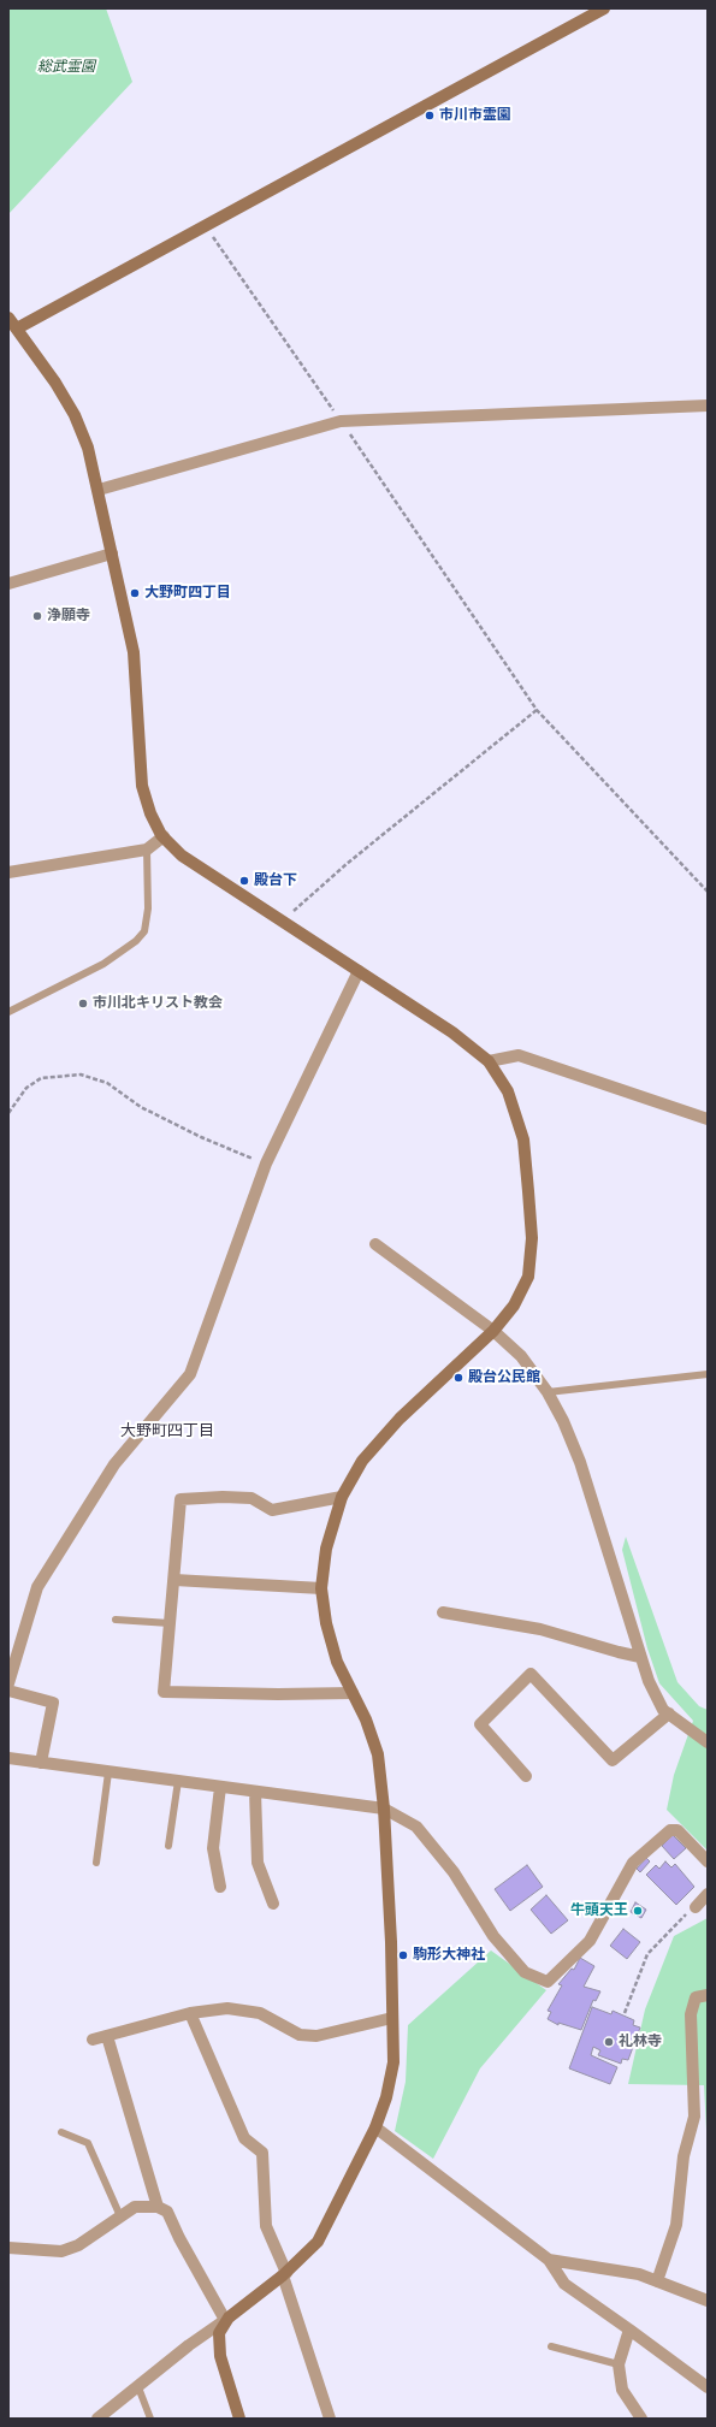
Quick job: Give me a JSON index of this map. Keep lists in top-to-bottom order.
{
  "districts": ["大野町四丁目"],
  "parks": ["総武霊園"],
  "places": [
    "市川市霊園",
    "大野町四丁目",
    "浄願寺",
    "殿台下",
    "市川北キリスト教会",
    "殿台公民館",
    "牛頭天王",
    "駒形大神社",
    "礼林寺"
  ]
}
